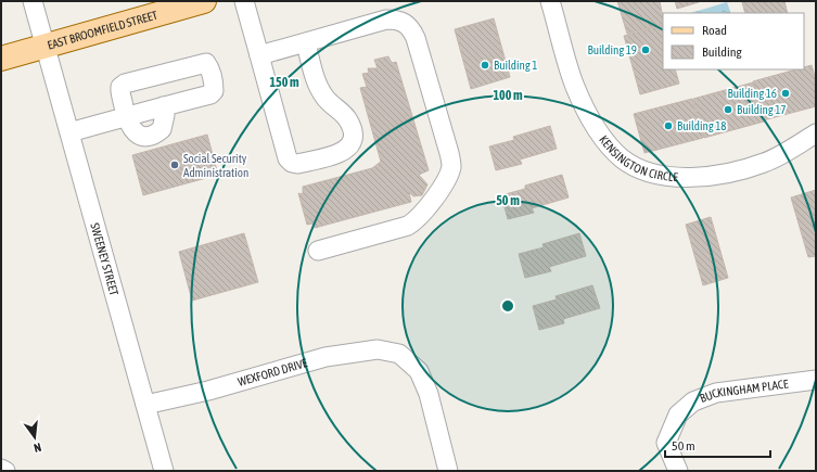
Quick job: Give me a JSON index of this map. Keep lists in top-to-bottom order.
{
  "streets": {
    "main road": ["EAST BROOMFIELD STREET"],
    "street": [
      "KENSINGTON CIRCLE",
      "SWEENEY STREET",
      "WEXFORD DRIVE",
      "BUCKINGHAM PLACE"
    ]
  },
  "crossings": [
    ["EAST BROOMFIELD STREET", "SWEENEY STREET"],
    ["SWEENEY STREET", "WEXFORD DRIVE"]
  ],
  "places": [
    "Building 19",
    "Building 1",
    "Building 16",
    "Building 17",
    "Building 18",
    "Social Security Administration"
  ],
  "legend": ["Road", "Building"],
  "scale_bar": "50 m",
  "north": "bottom",
  "rings": ["150 m", "100 m", "50 m"]
}
